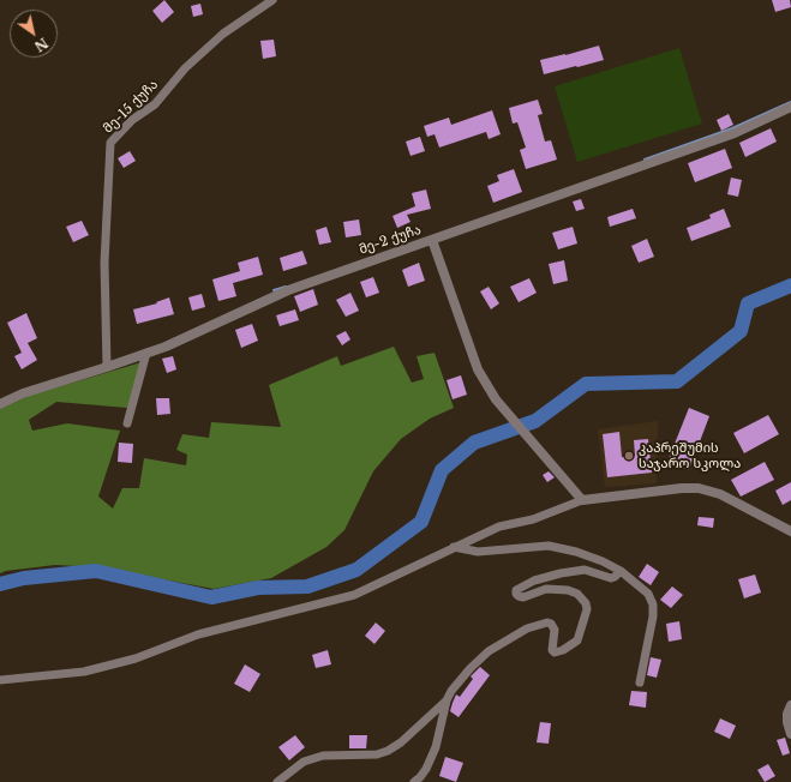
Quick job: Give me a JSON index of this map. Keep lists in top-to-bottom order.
{
  "streets": {
    "street": ["მე-15 ქუჩა", "მე-2 ქუჩა"]
  },
  "crossings": [
    ["მე-15 ქუჩა", "მე-2 ქუჩა"]
  ],
  "places": ["კაპრეშუმის საჯარო სკოლა"],
  "north": "bottom right"
}
